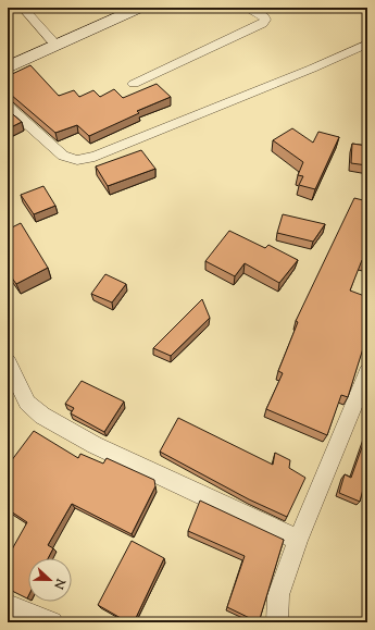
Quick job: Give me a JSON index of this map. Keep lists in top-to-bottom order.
{
  "north": "right"
}
